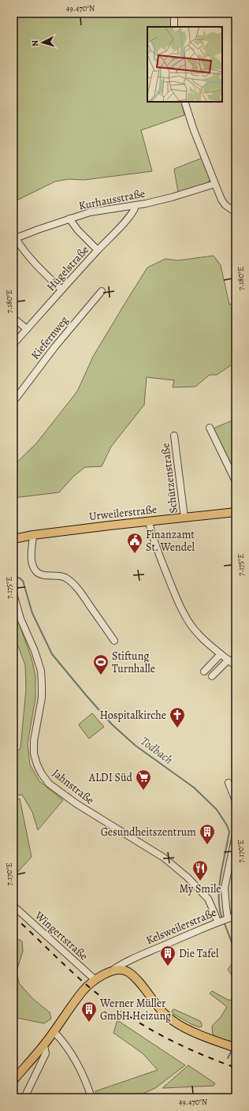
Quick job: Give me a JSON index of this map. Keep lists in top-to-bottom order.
{
  "streets": {
    "main road": ["Urweilerstraße", "Kelsweilerstraße"],
    "street": [
      "Kurhausstraße",
      "Hügelstraße",
      "Kiefernweg",
      "Schützenstraße",
      "Jahnstraße",
      "Wingertstraße"
    ]
  },
  "crossings": [
    ["Kurhausstraße", "Hügelstraße"],
    ["Schützenstraße", "Urweilerstraße"],
    ["Jahnstraße", "Kelsweilerstraße"],
    ["Kelsweilerstraße", "Wingertstraße"]
  ],
  "water": ["Todbach"],
  "places": {
    "public building": ["Finanzamt St. Wendel"],
    "sports": ["Stiftung Turnhalle"],
    "church": ["Hospitalkirche"],
    "supermarket": ["ALDI Süd"],
    "building": ["Gesundheitszentrum", "Die Tafel", "Werner Müller GmbH Heizung"],
    "restaurant": ["My Smile"]
  },
  "north": "left",
  "coordinates": [
    "49.470°N",
    "7.180°E",
    "7.175°E",
    "7.170°E"
  ]
}
